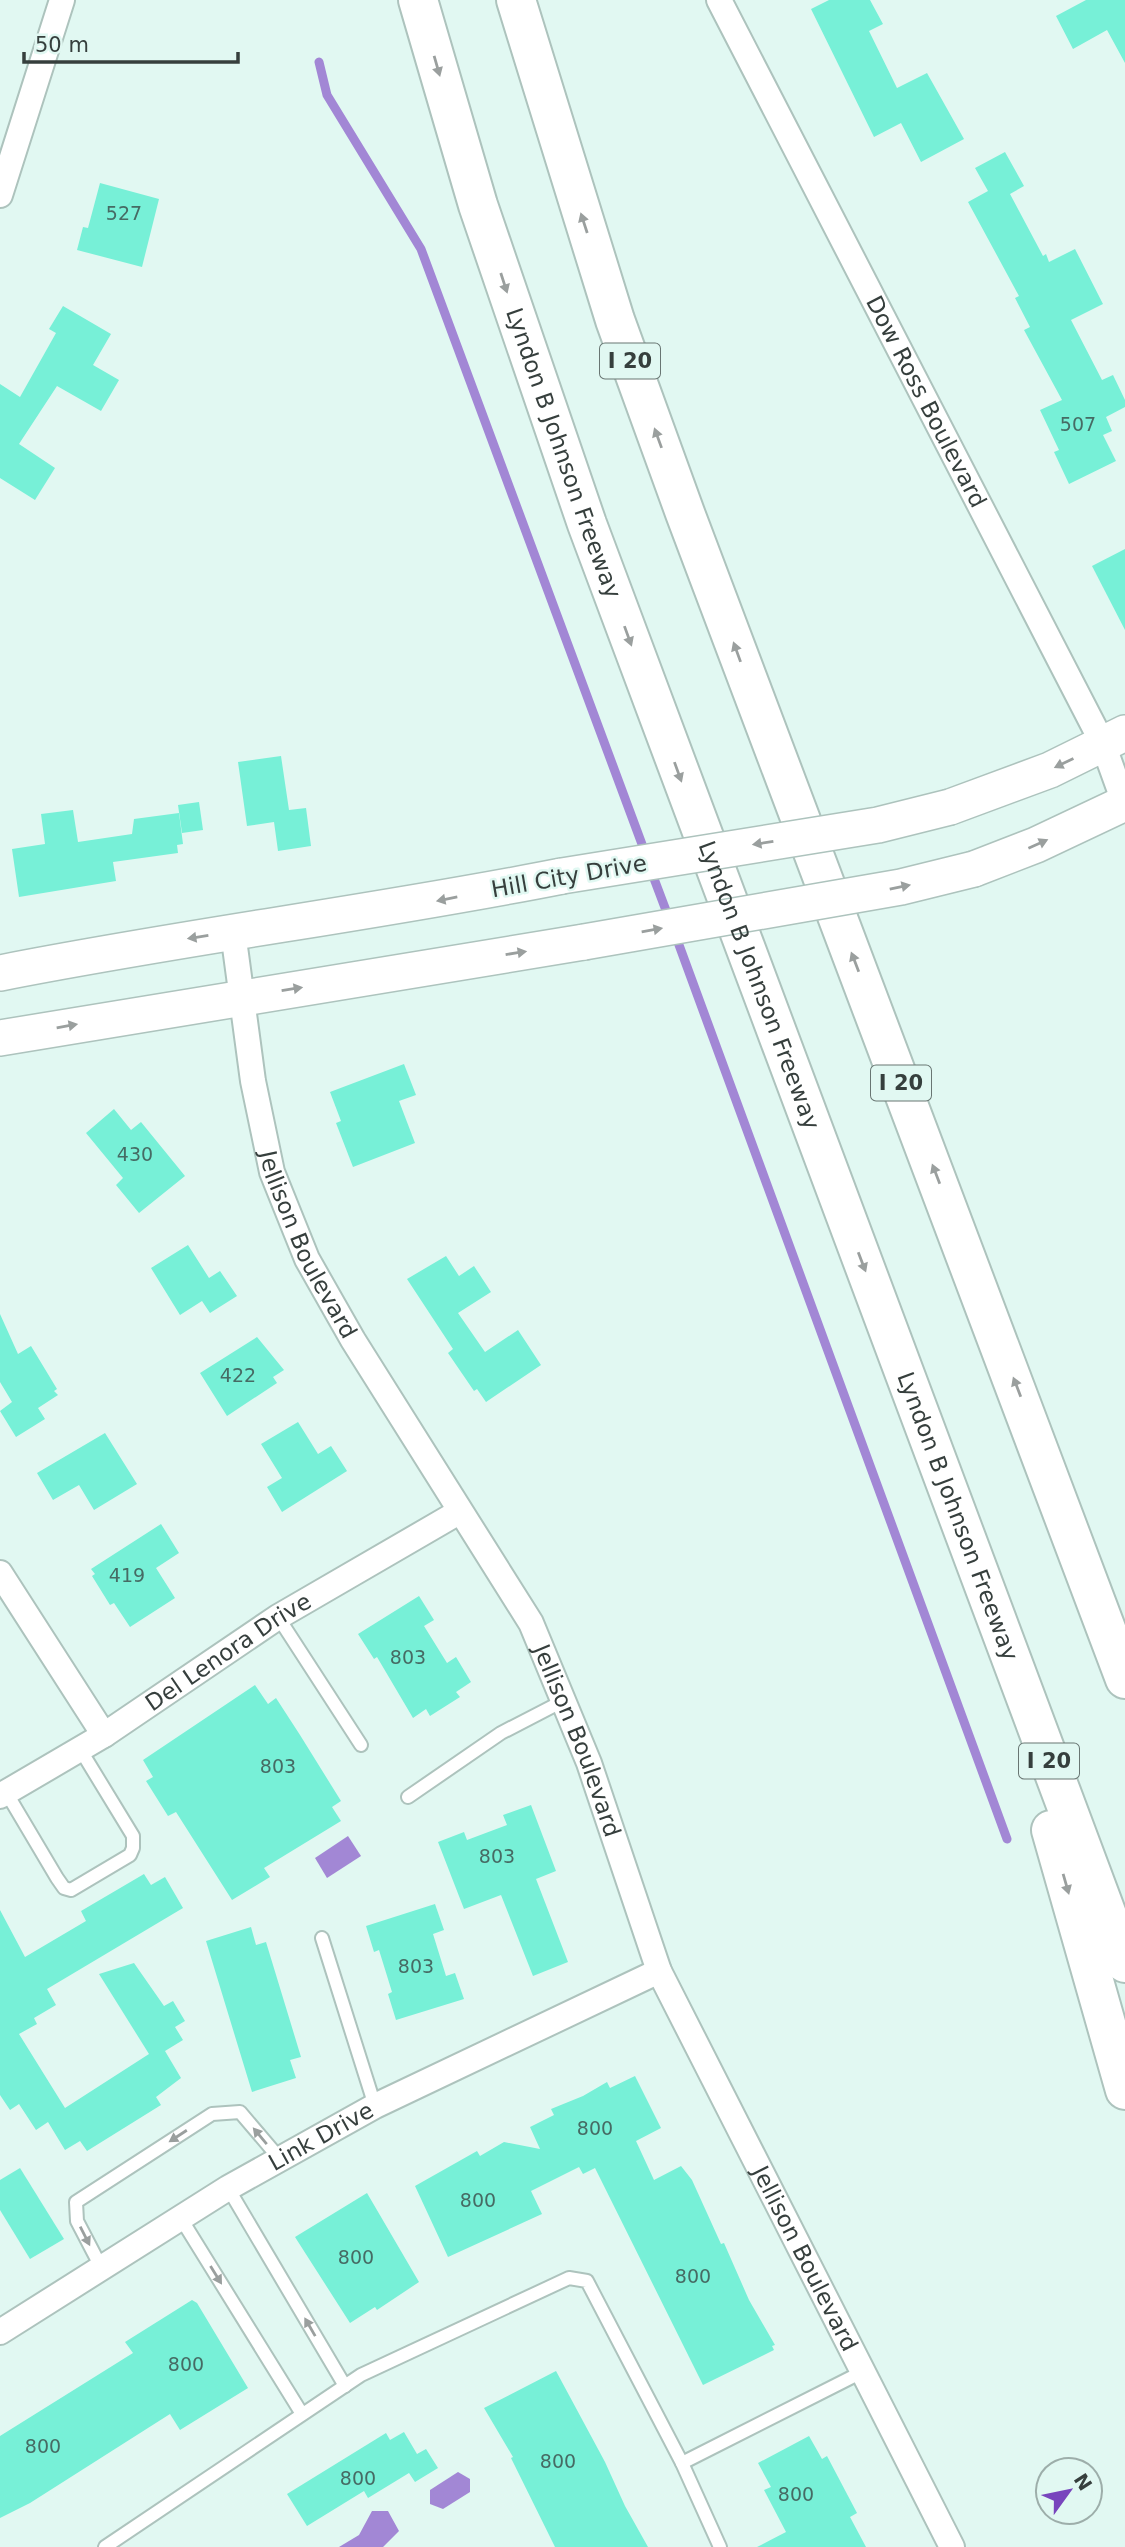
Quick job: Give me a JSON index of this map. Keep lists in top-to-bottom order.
{
  "streets": {
    "highway": ["I 20", "Lyndon B Johnson Freeway"],
    "street": [
      "Dow Ross Boulevard",
      "Hill City Drive",
      "Jellison Boulevard",
      "Del Lenora Drive",
      "Link Drive"
    ]
  },
  "crossings": [
    ["Dow Ross Boulevard", "Hill City Drive"],
    ["Hill City Drive", "Jellison Boulevard"],
    ["Jellison Boulevard", "Del Lenora Drive"],
    ["Jellison Boulevard", "Link Drive"]
  ],
  "house_numbers": [
    "527",
    "507",
    "430",
    "422",
    "419",
    "803",
    "803",
    "803",
    "803",
    "800",
    "800",
    "800",
    "800",
    "800",
    "800",
    "800",
    "800",
    "800"
  ],
  "scale_bar": "50 m",
  "north": "top right"
}
